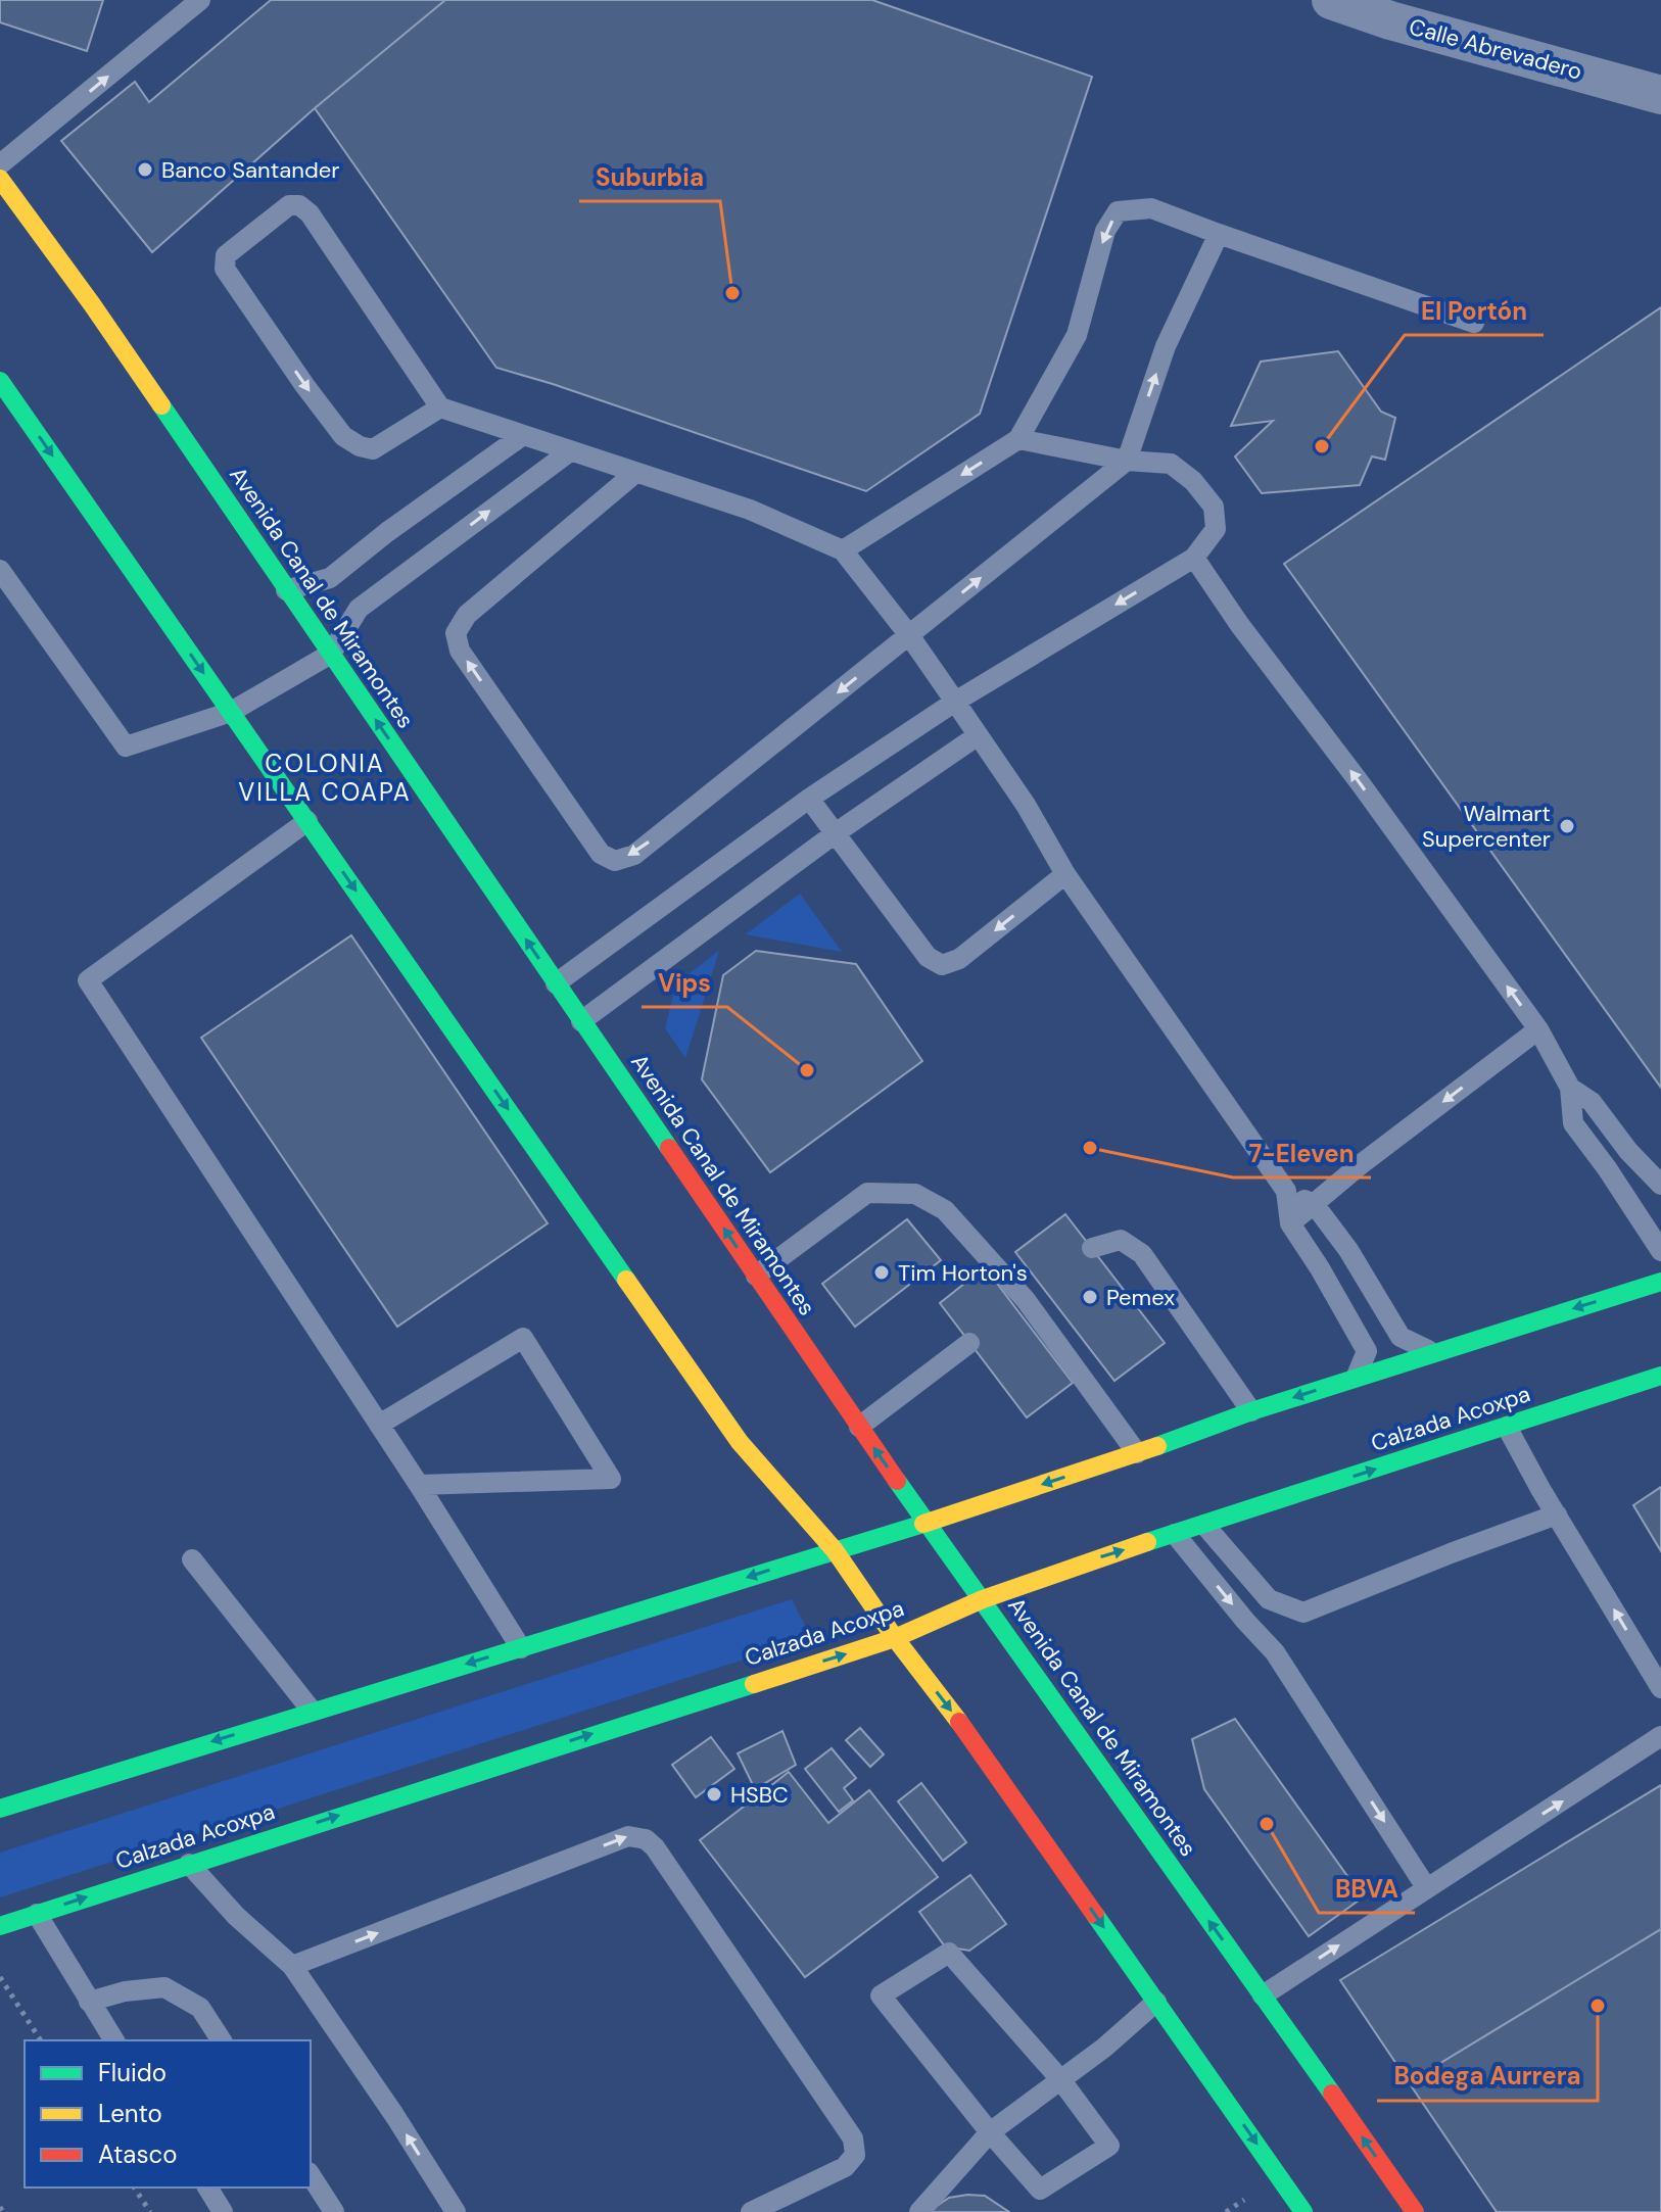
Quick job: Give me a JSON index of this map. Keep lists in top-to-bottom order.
{
  "streets": {
    "main road": ["Avenida Canal de Miramontes", "Calzada Acoxpa"],
    "street": ["Calle Abrevadero"]
  },
  "crossings": [
    ["Avenida Canal de Miramontes", "Calzada Acoxpa"]
  ],
  "districts": ["COLONIA VILLA COAPA"],
  "places": [
    "Banco Santander",
    "Suburbia",
    "El Portón",
    "Walmart Supercenter",
    "Vips",
    "7-Eleven",
    "Tim Horton's",
    "Pemex",
    "HSBC",
    "BBVA",
    "Bodega Aurrera"
  ],
  "legend": ["Fluido", "Lento", "Atasco"]
}
